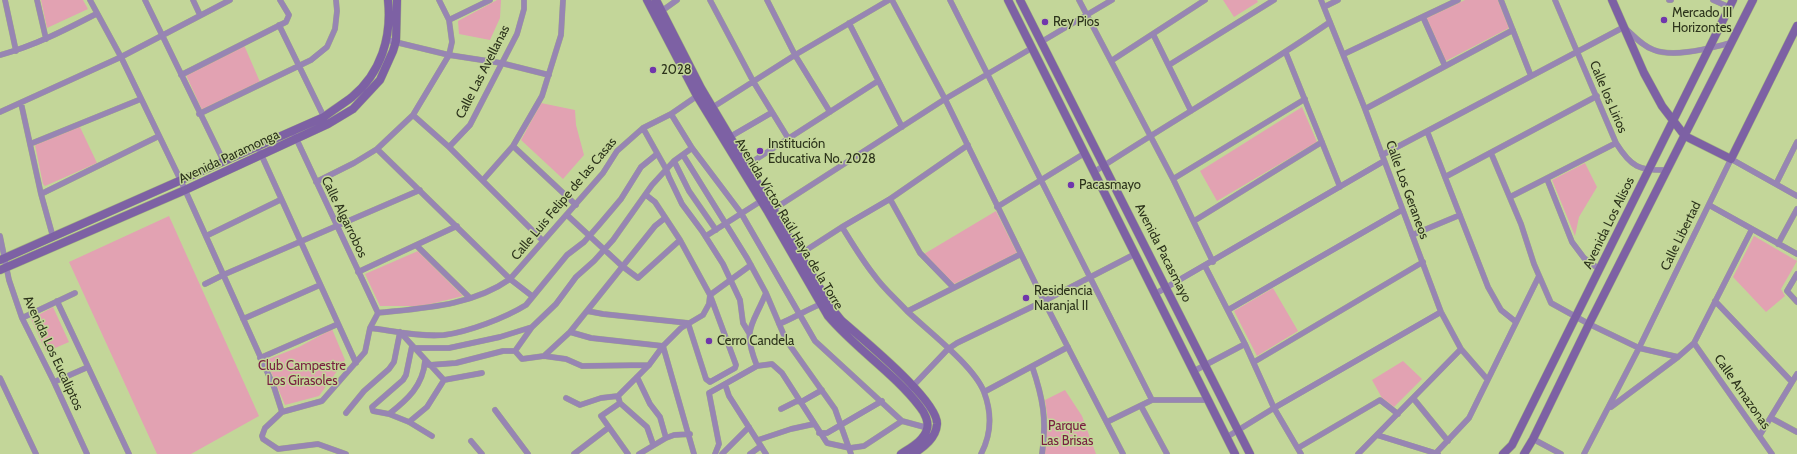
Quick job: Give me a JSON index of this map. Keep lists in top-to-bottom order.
{
  "streets": {
    "street": [
      "Calle Las Avellanas",
      "Calle los Lirios",
      "Avenida Paramonga",
      "Calle Los Geraneos",
      "Calle Luis Felipe de las Casas",
      "Calle Algarrobos",
      "Avenida Los Alisos",
      "Avenida Víctor Raúl Haya de la Torre",
      "Calle Libertad",
      "Avenida Pacasmayo",
      "Avenida Los Eucaliptos",
      "Calle Amazonas"
    ]
  },
  "crossings": [
    ["Calle los Lirios", "Avenida Los Alisos"],
    ["Avenida Paramonga", "Calle Algarrobos"],
    ["Avenida Paramonga", "Avenida Los Eucaliptos"],
    ["Calle Luis Felipe de las Casas", "Calle Algarrobos"]
  ],
  "parks": ["Club Campestre Los Girasoles", "Parque Las Brisas"],
  "places": [
    "Mercado III Horizontes",
    "Rey Pios",
    "2028",
    "Institución Educativa No. 2028",
    "Pacasmayo",
    "Residencia Naranjal II",
    "Cerro Candela"
  ]
}
